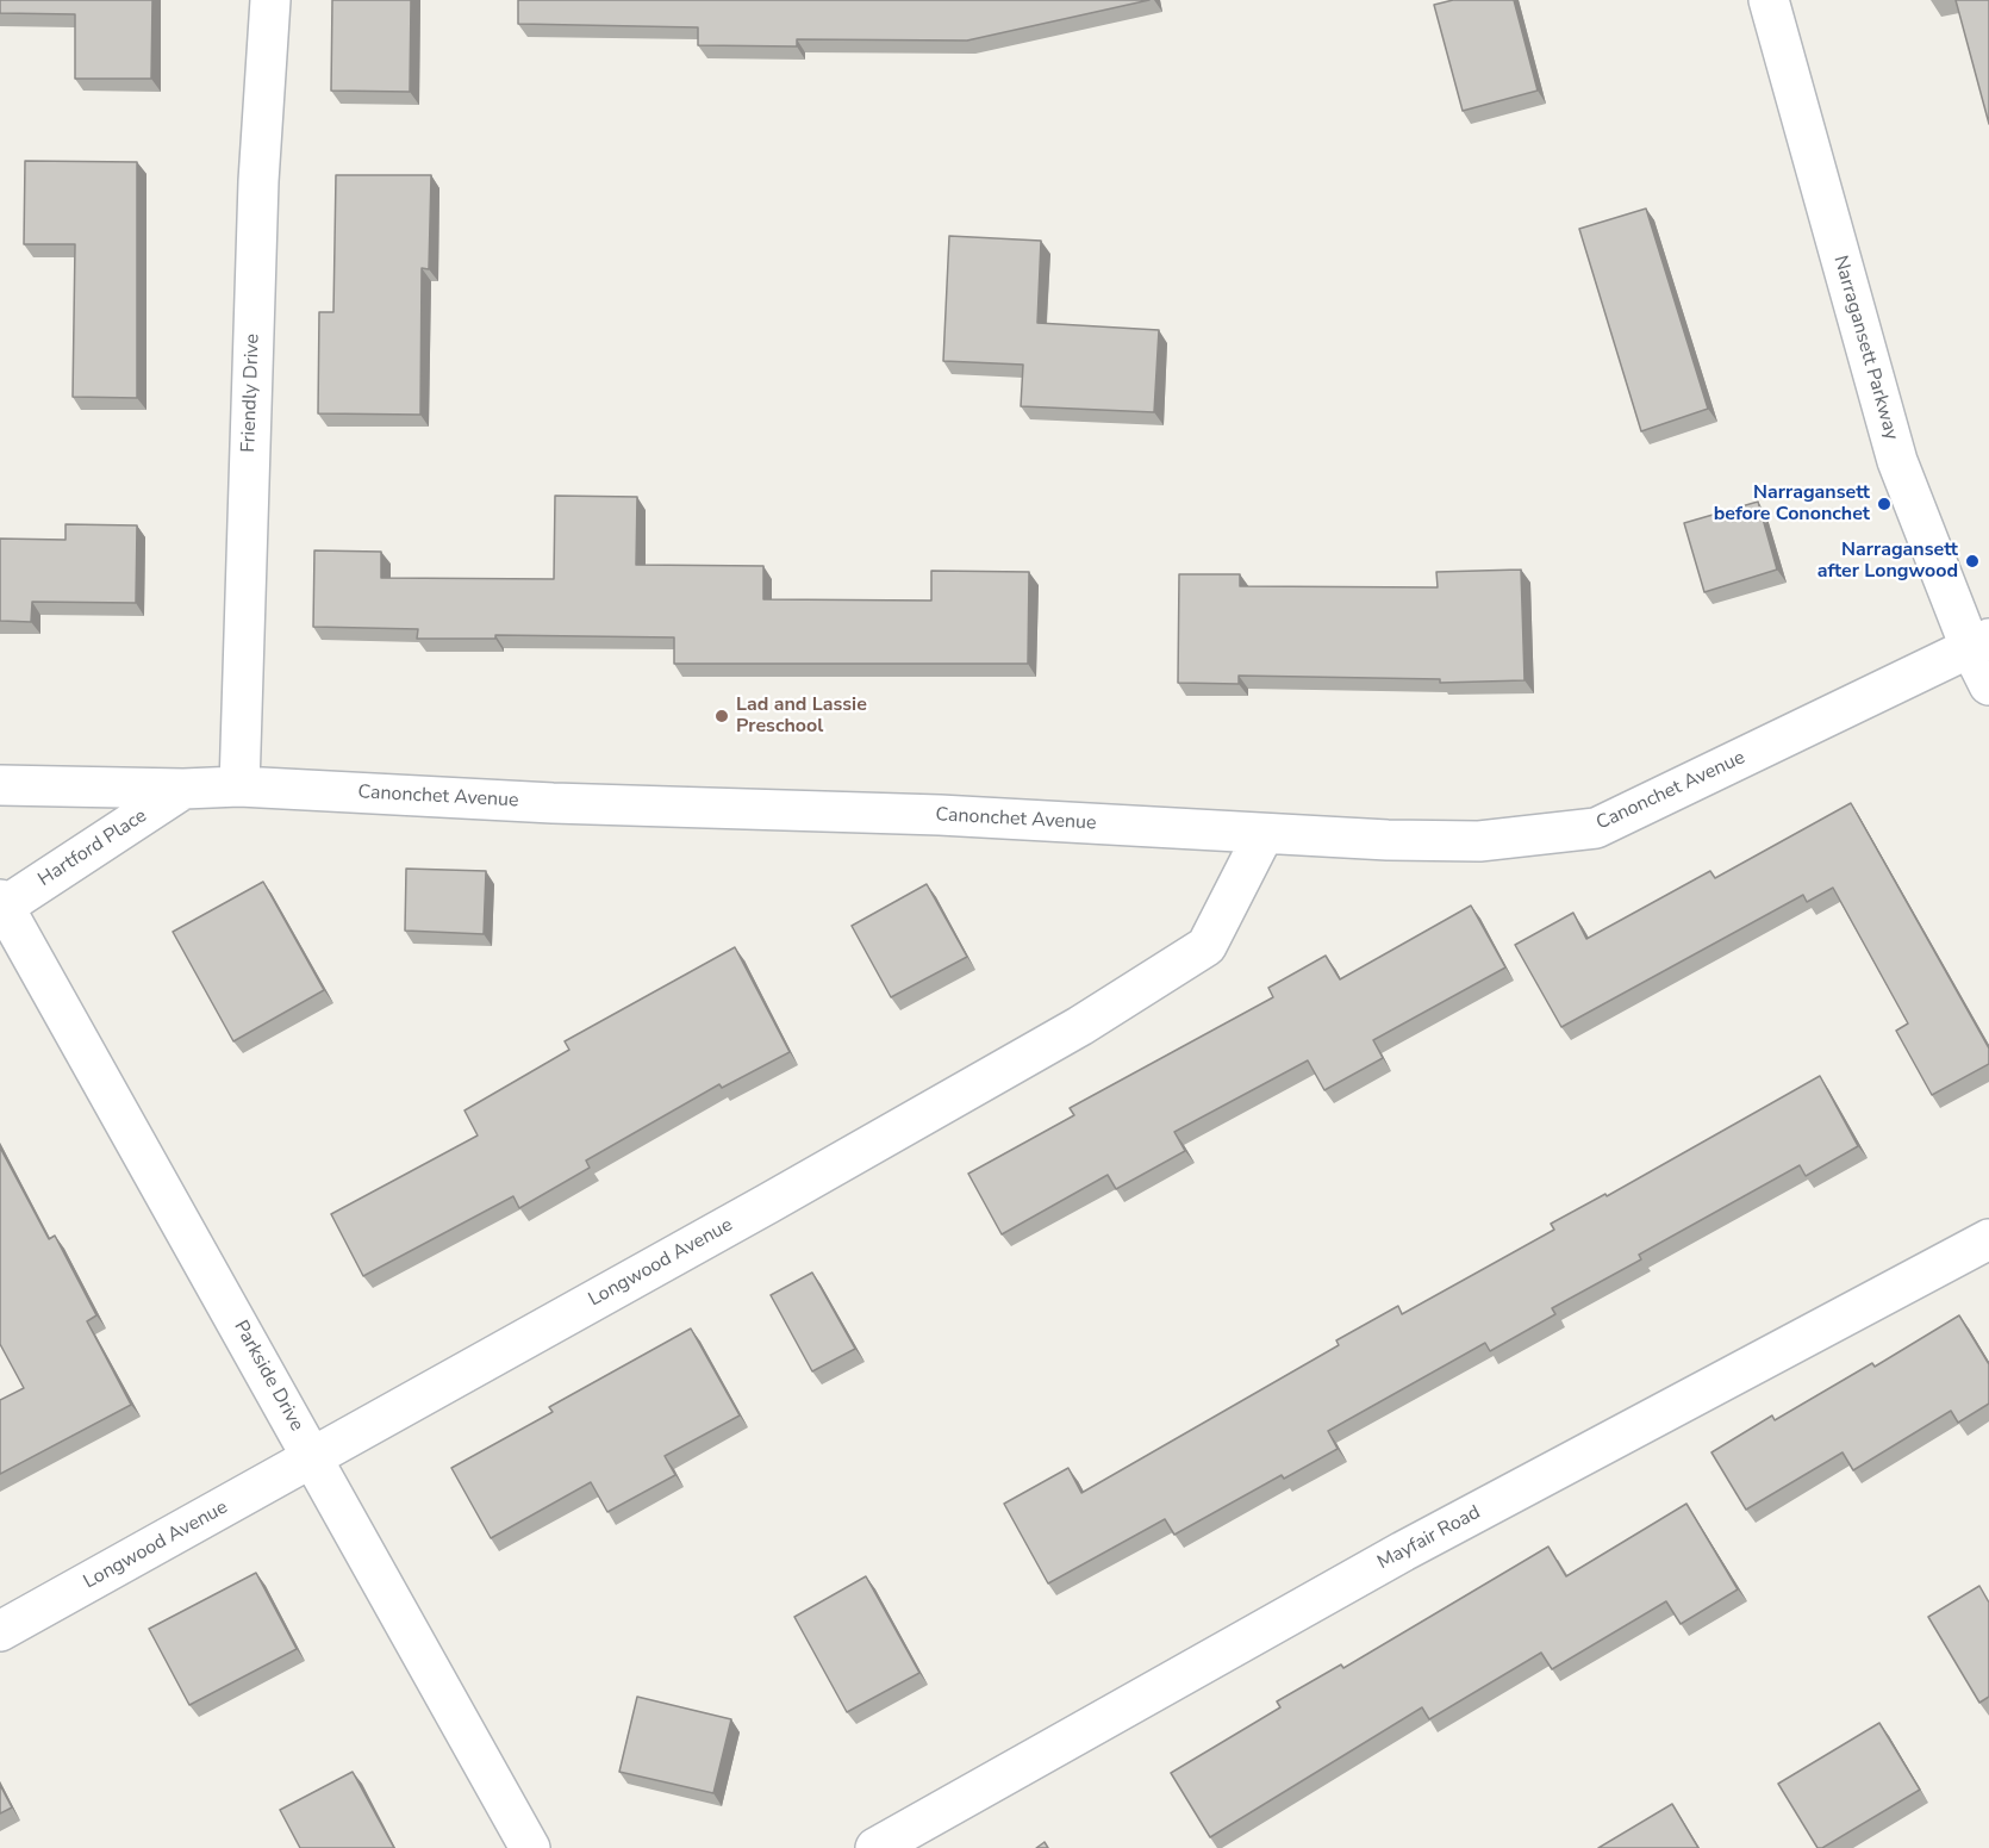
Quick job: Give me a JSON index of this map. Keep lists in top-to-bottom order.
{
  "streets": {
    "street": [
      "Narragansett Parkway",
      "Friendly Drive",
      "Canonchet Avenue",
      "Hartford Place",
      "Longwood Avenue",
      "Parkside Drive",
      "Mayfair Road"
    ]
  },
  "crossings": [
    ["Narragansett Parkway", "Canonchet Avenue"],
    ["Friendly Drive", "Canonchet Avenue"],
    ["Canonchet Avenue", "Hartford Place"],
    ["Canonchet Avenue", "Longwood Avenue"],
    ["Hartford Place", "Parkside Drive"],
    ["Longwood Avenue", "Parkside Drive"]
  ],
  "places": ["Narragansett before Cononchet", "Narragansett after Longwood", "Lad and Lassie Preschool"]
}
